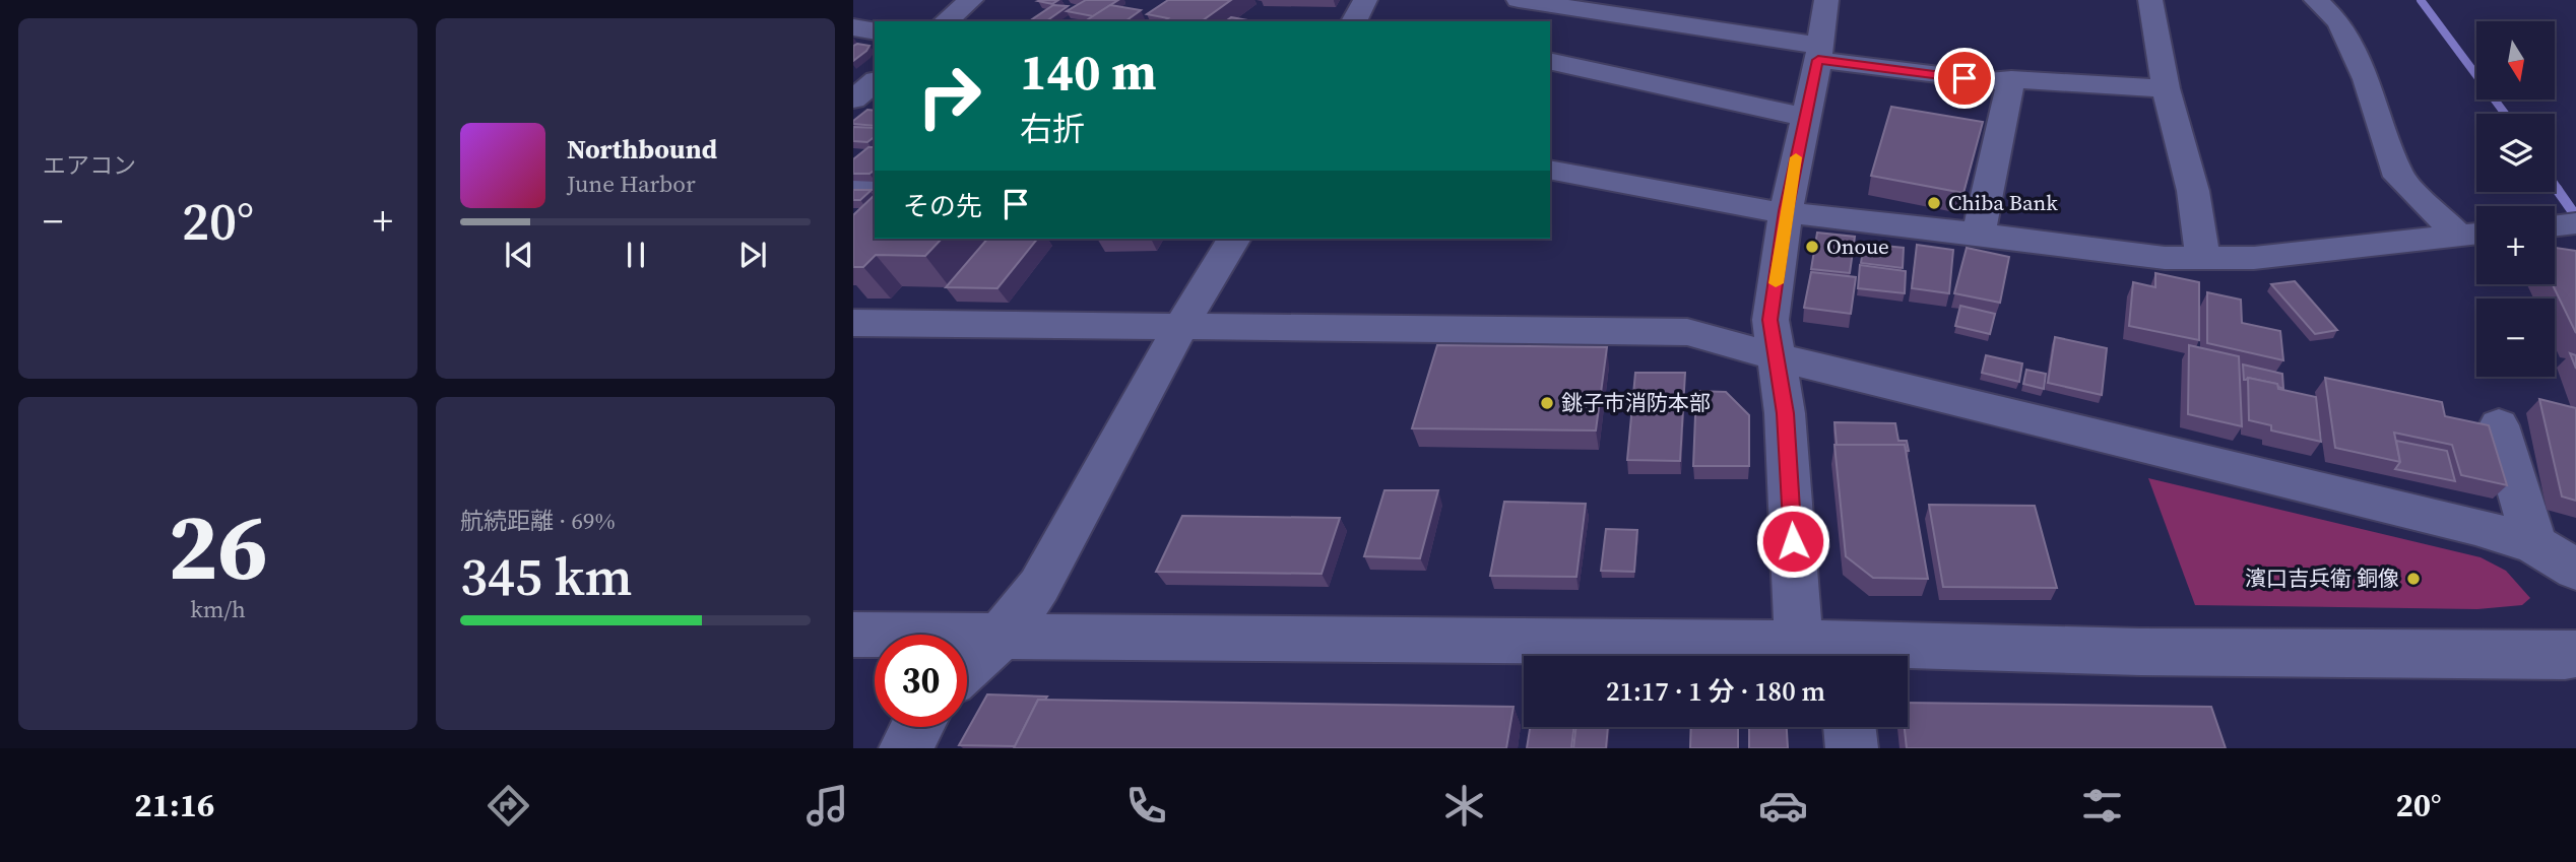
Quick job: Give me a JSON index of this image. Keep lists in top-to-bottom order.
{
  "places": [
    "Chiba Bank",
    "Onoue",
    "銚子市消防本部",
    "濱口吉兵衛 銅像"
  ],
  "north": "bottom",
  "page": {
    "tile": [
      "エアコン",
      ["26", "km/h"],
      ["航続距離 · 69%", "345 km"]
    ],
    "map_buttons": ["+", "−"],
    "turn": ["140 m", "右折"],
    "song": ["Northbound", "June Harbor"],
    "then": "その先",
    "heat": ["−", "20°", "+"],
    "limit": "30",
    "trip": "21:17 · 1 分 · 180 m",
    "tabs": ["21:16", "20°"]
  }
}
